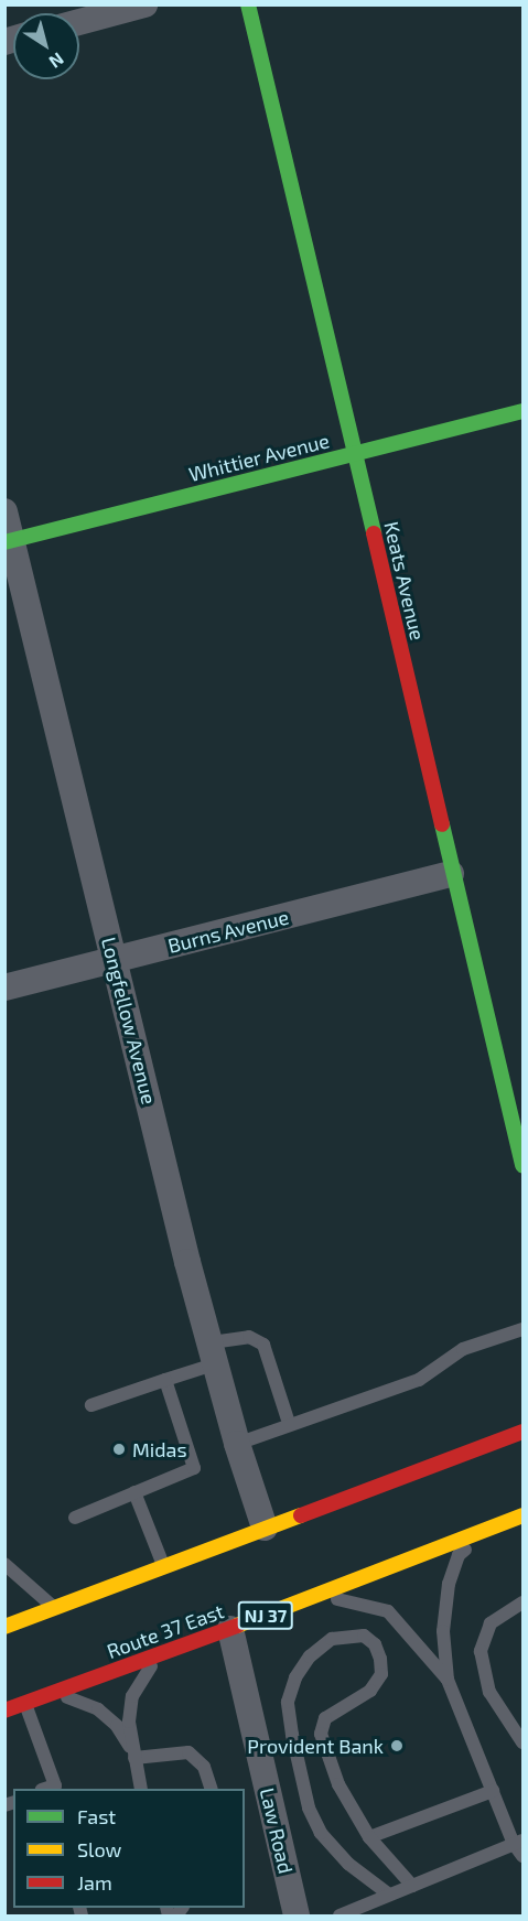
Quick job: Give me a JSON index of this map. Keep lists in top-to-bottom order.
{
  "streets": {
    "main road": [
      "Whittier Avenue",
      "Keats Avenue",
      "NJ 37",
      "Route 37 East"
    ],
    "street": ["Burns Avenue", "Longfellow Avenue", "Law Road"]
  },
  "crossings": [
    ["Whittier Avenue", "Keats Avenue"],
    ["Whittier Avenue", "Longfellow Avenue"],
    ["Keats Avenue", "Burns Avenue"],
    ["Burns Avenue", "Longfellow Avenue"],
    ["Route 37 East", "Law Road"]
  ],
  "places": ["Midas", "Provident Bank"],
  "legend": ["Fast", "Slow", "Jam"],
  "north": "bottom right"
}
